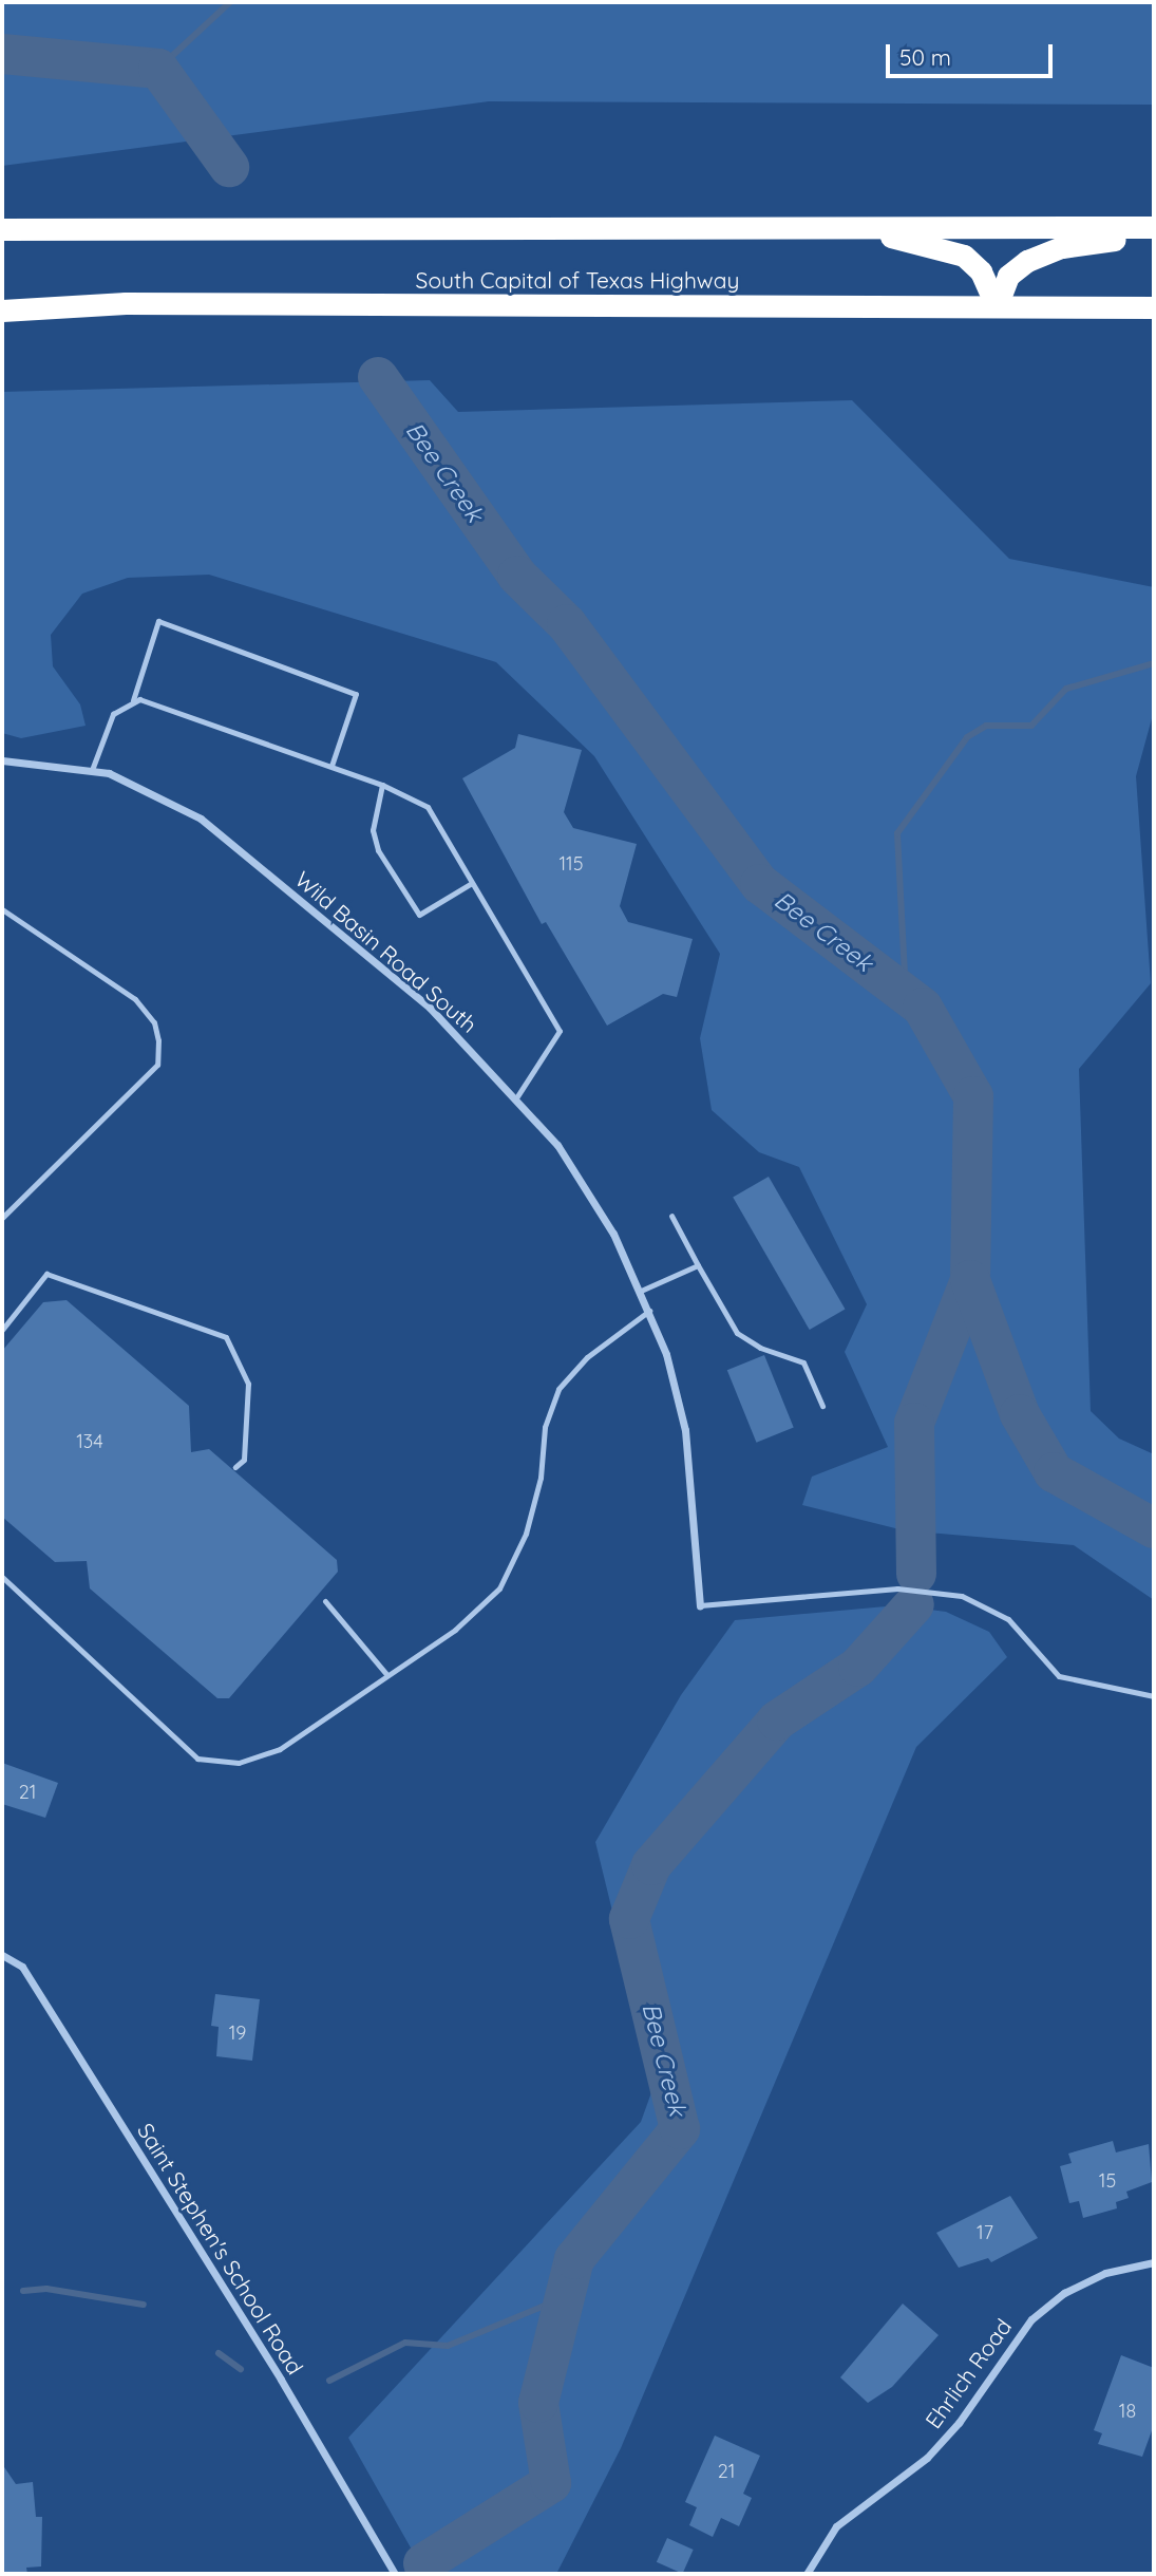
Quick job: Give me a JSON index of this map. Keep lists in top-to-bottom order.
{
  "streets": {
    "highway": ["South Capital of Texas Highway"],
    "street": ["Wild Basin Road South", "Saint Stephen's School Road", "Ehrlich Road"]
  },
  "water": ["Bee Creek"],
  "house_numbers": [
    "115",
    "134",
    "21",
    "19",
    "15",
    "17",
    "18",
    "21"
  ],
  "scale_bar": "50 m"
}
